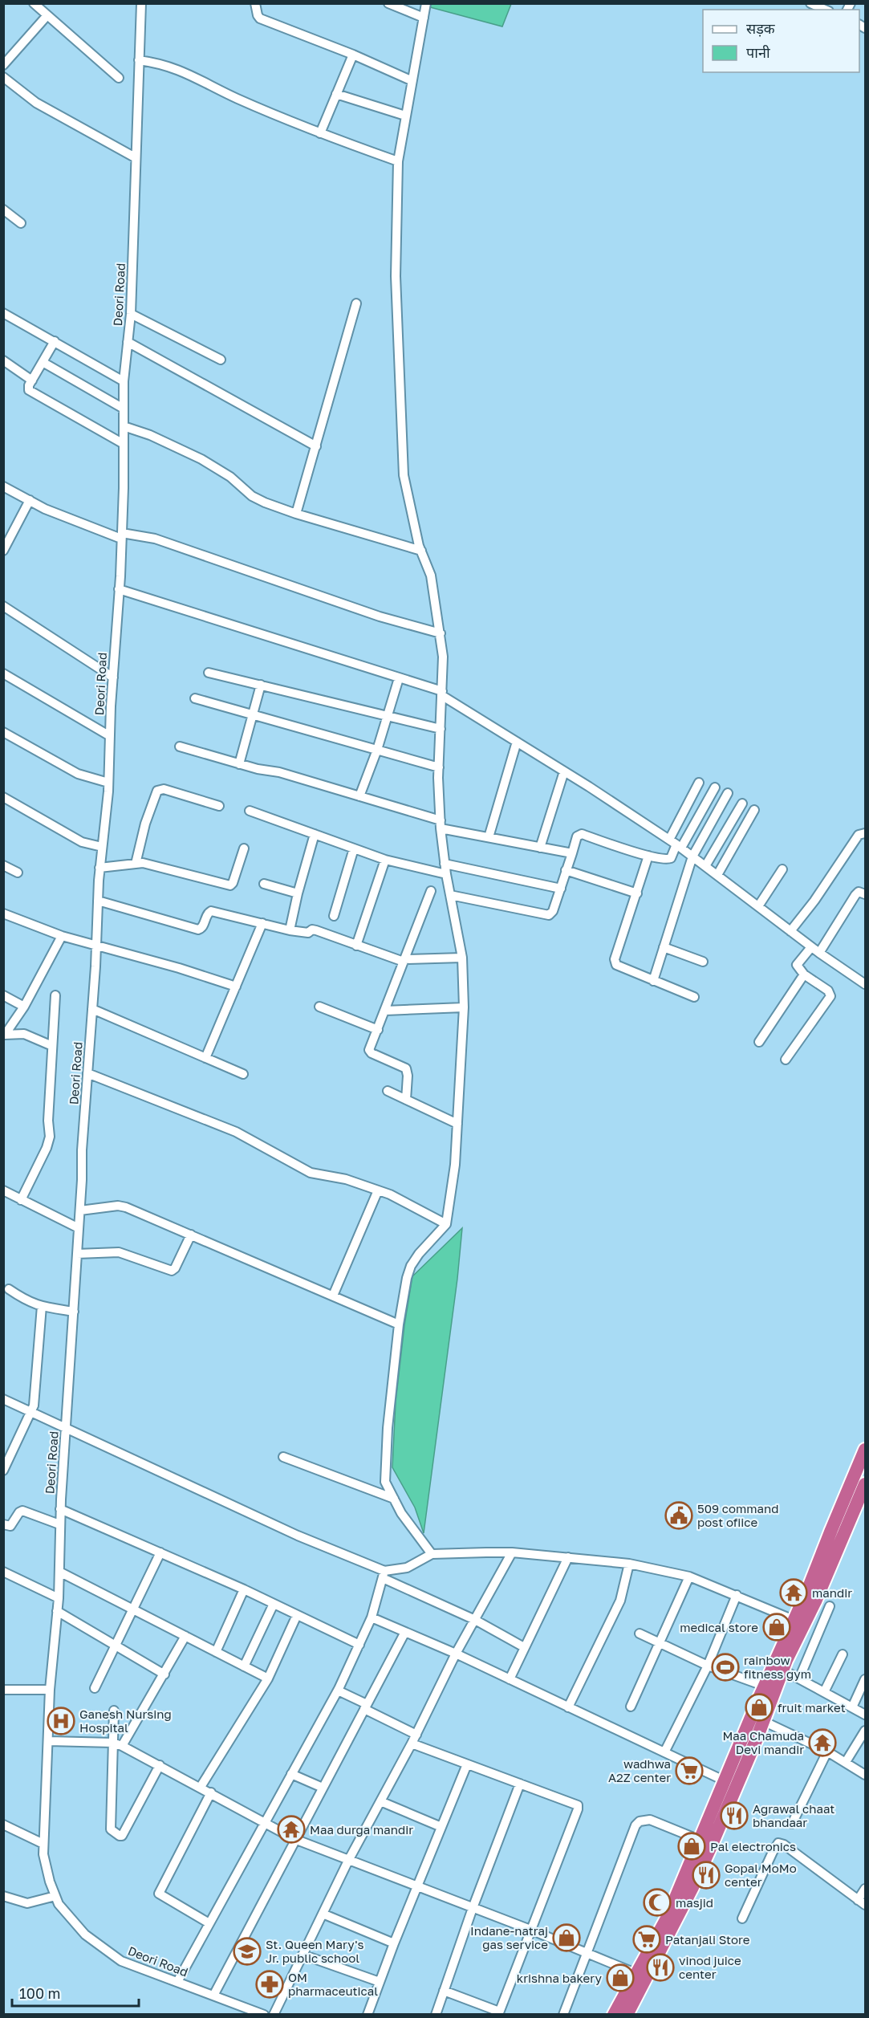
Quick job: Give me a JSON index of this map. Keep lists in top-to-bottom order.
{
  "streets": {
    "street": ["Deori Road"]
  },
  "places": {
    "public building": ["509 command post ofiice"],
    "temple": ["mandir", "Maa Chamuda Devi mandir", "Maa durga mandir"],
    "shop": [
      "medical store",
      "fruit market",
      "Pal electronics",
      "Indane-natraj gas service",
      "krishna bakery"
    ],
    "sports": ["rainbow fitness gym"],
    "hospital": ["Ganesh Nursing Hospital"],
    "supermarket": ["wadhwa A2Z center", "Patanjali Store"],
    "restaurant": ["Agrawal chaat bhandaar", "Gopal MoMo center", "vinod juice center"],
    "mosque": ["masjid"],
    "school or university": ["St. Queen Mary's Jr. public school"],
    "pharmacy": ["OM pharmaceutical"]
  },
  "legend": ["सड़क", "पानी"],
  "scale_bar": "100 m"
}
